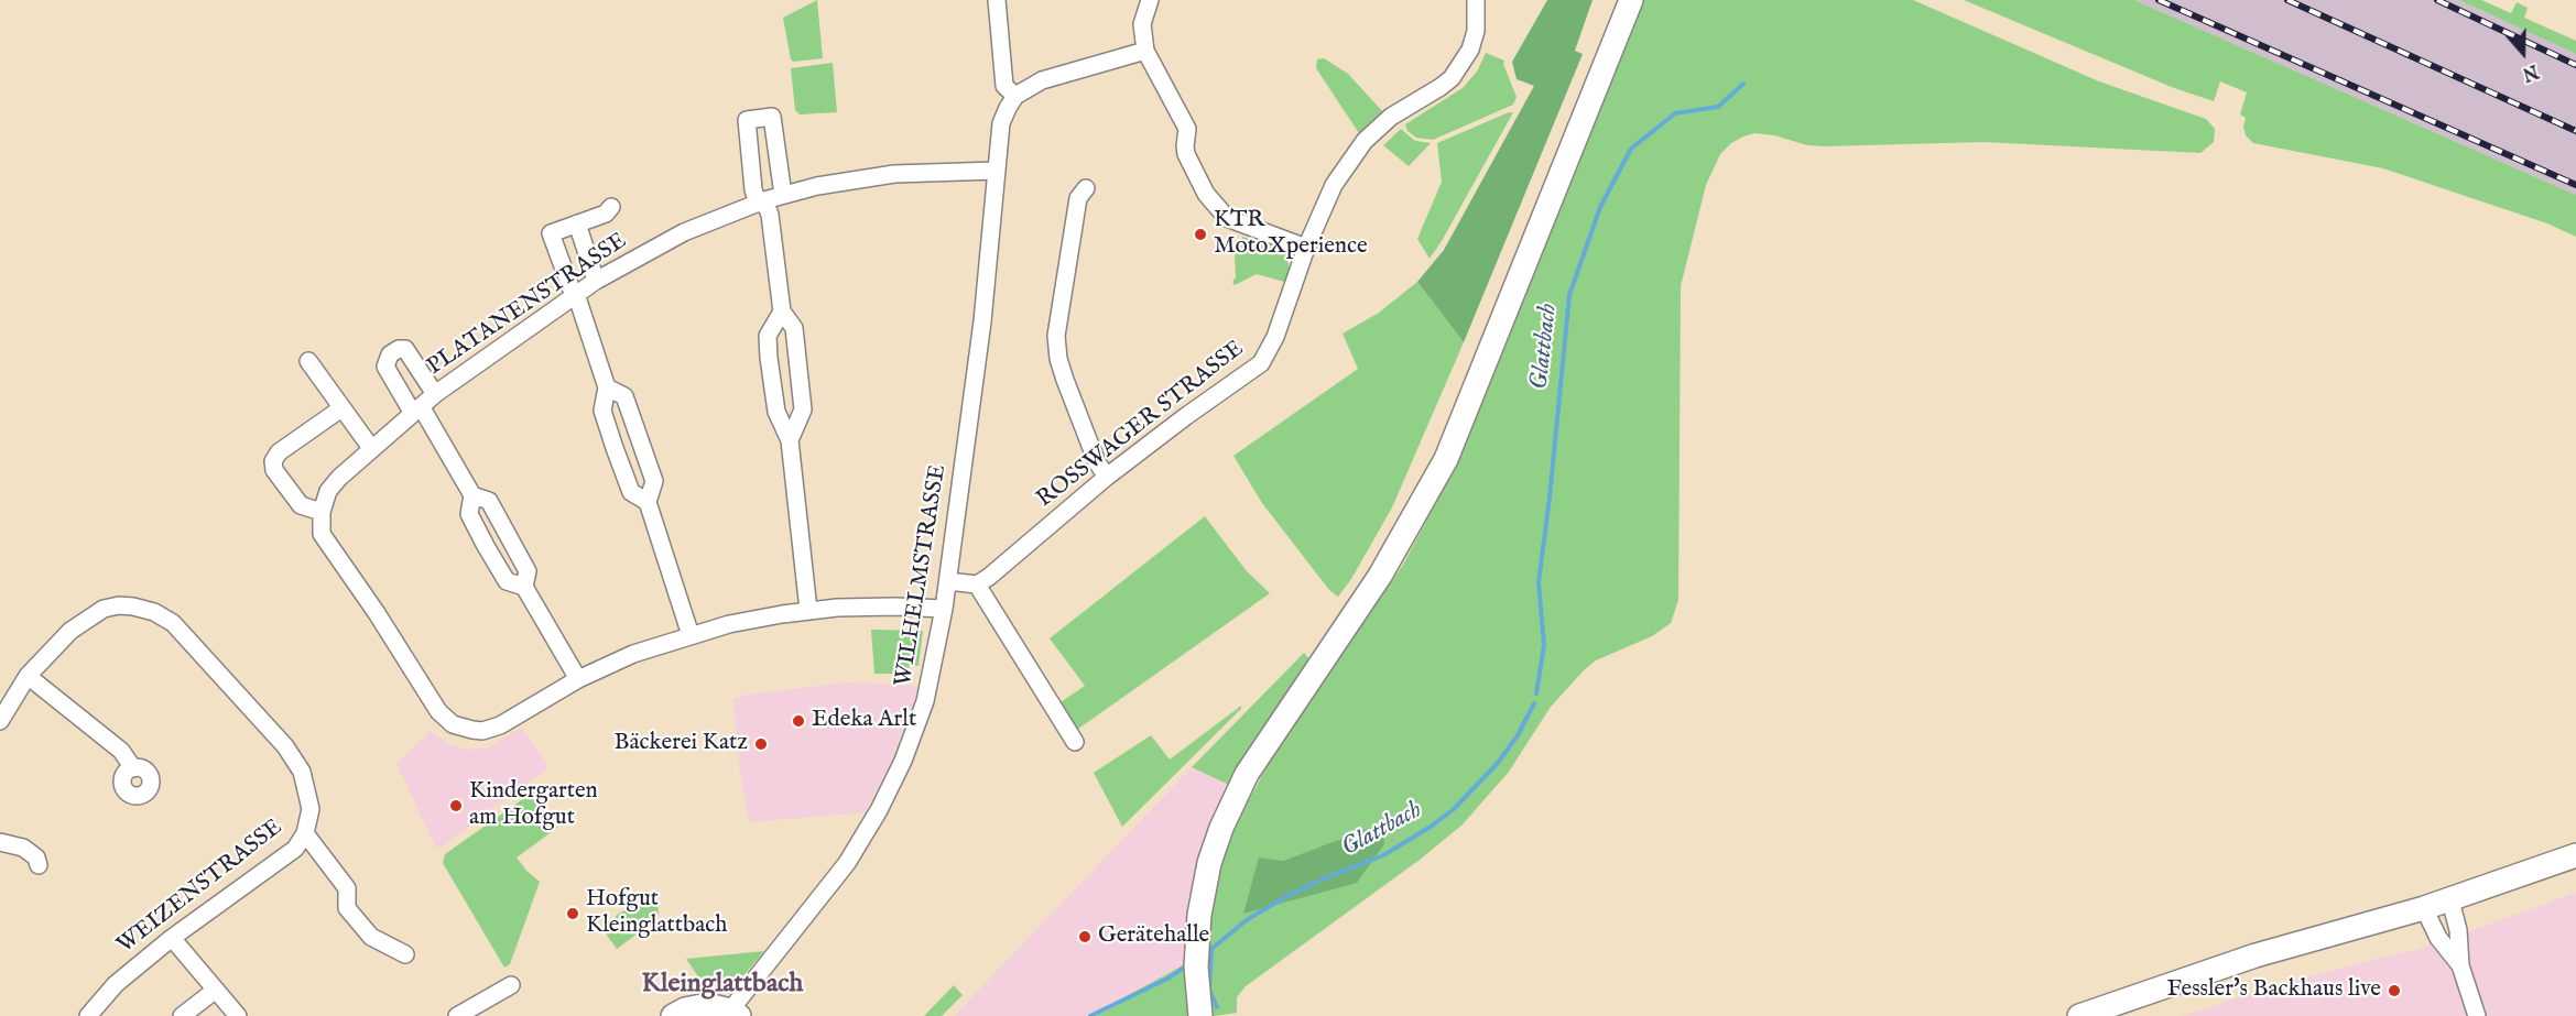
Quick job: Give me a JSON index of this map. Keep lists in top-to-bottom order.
{
  "streets": {
    "street": [
      "PLATANENSTRASSE",
      "ROSSWAGER STRASSE",
      "WILHELMSTRASSE",
      "WEIZENSTRASSE"
    ]
  },
  "crossings": [
    ["PLATANENSTRASSE", "WILHELMSTRASSE"]
  ],
  "districts": ["Kleinglattbach"],
  "water": ["Glattbach"],
  "places": [
    "KTR MotoXperience",
    "Edeka Arlt",
    "Bäckerei Katz",
    "Kindergarten am Hofgut",
    "Hofgut Kleinglattbach",
    "Gerätehalle",
    "Fessler's Backhaus live"
  ],
  "north": "bottom"
}
